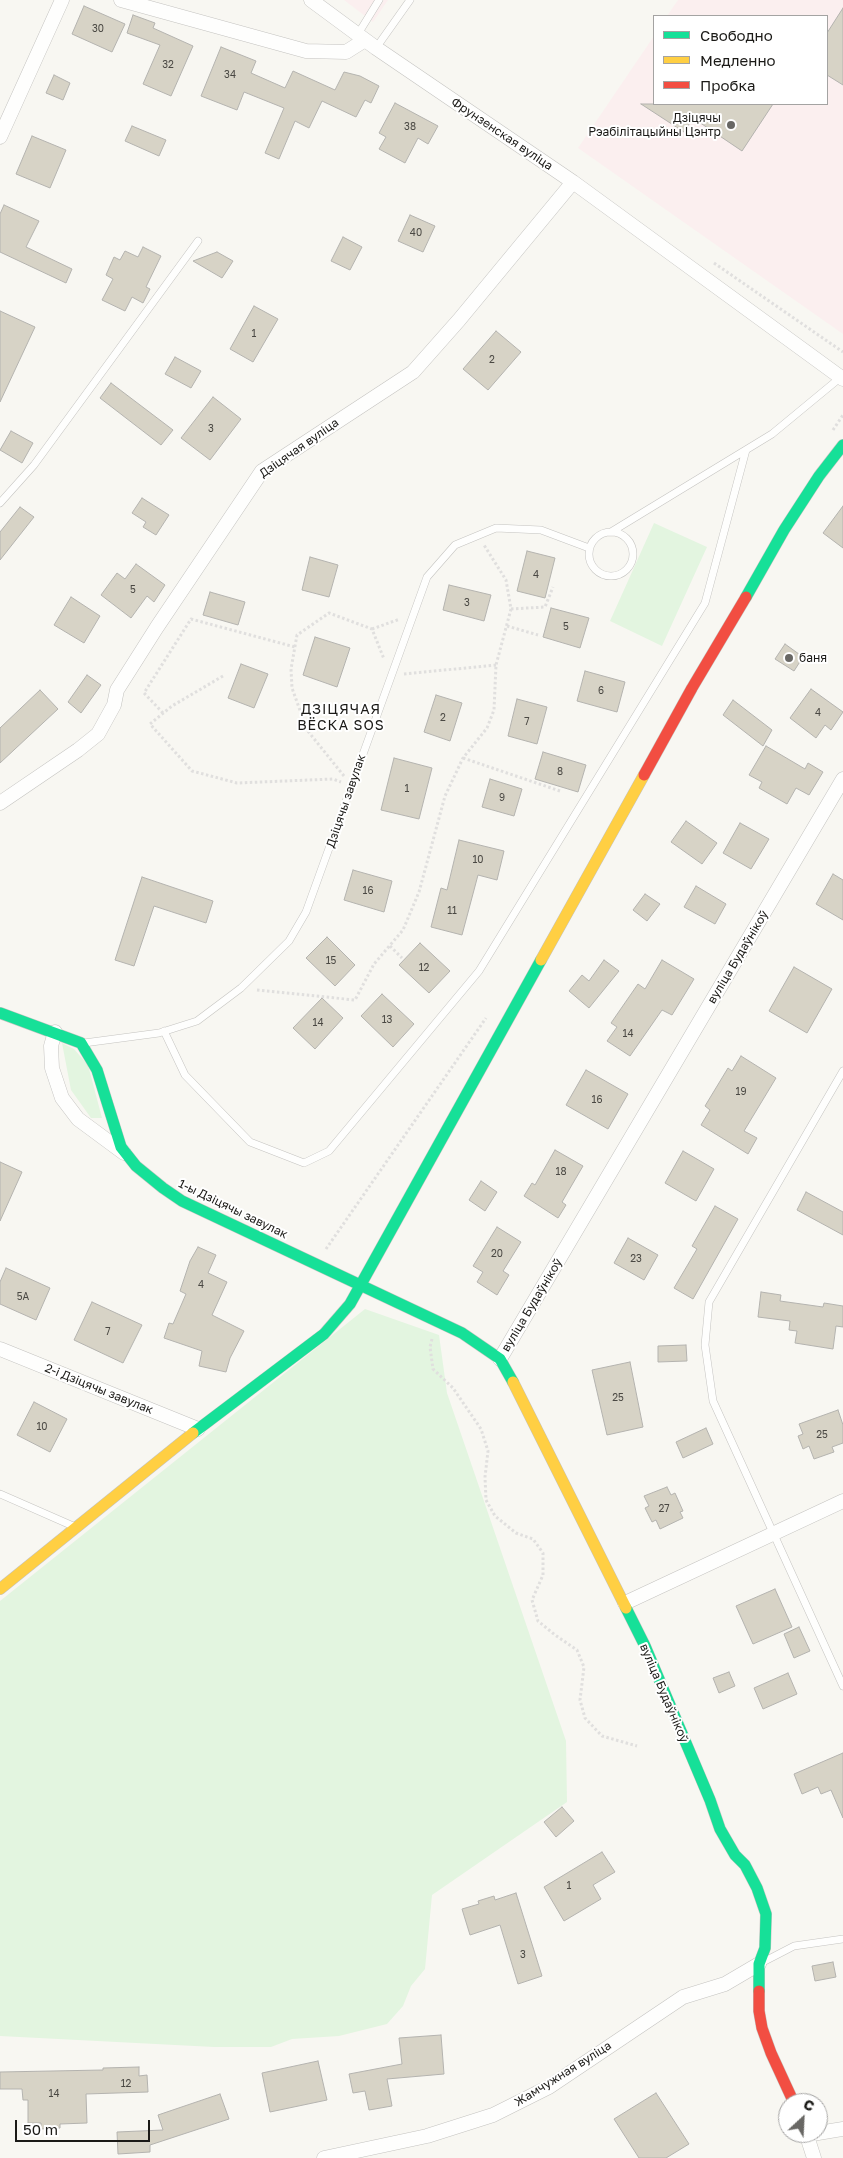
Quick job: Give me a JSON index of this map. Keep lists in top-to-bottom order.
{
  "streets": {
    "street": [
      "Фрунзенская вуліца",
      "Дзіцячая вуліца",
      "вуліца Будаўнікоў",
      "1-ы Дзіцячы завулак",
      "2-і Дзіцячы завулак",
      "Жамчужная вуліца"
    ],
    "lane": ["Дзіцячы завулак"]
  },
  "crossings": [
    ["Фрунзенская вуліца", "Дзіцячая вуліца"],
    ["Дзіцячы завулак", "1-ы Дзіцячы завулак"],
    ["вуліца Будаўнікоў", "1-ы Дзіцячы завулак"],
    ["вуліца Будаўнікоў", "Жамчужная вуліца"]
  ],
  "districts": ["ДЗІЦЯЧАЯ ВЁСКА SOS"],
  "places": ["Дзіцячы Рэабілітацыйны Цэнтр", "баня"],
  "house_numbers": [
    "30",
    "32",
    "34",
    "38",
    "40",
    "1",
    "2",
    "3",
    "4",
    "5",
    "3",
    "5",
    "6",
    "4",
    "2",
    "7",
    "8",
    "1",
    "9",
    "10",
    "16",
    "11",
    "15",
    "12",
    "13",
    "14",
    "14",
    "19",
    "16",
    "18",
    "20",
    "23",
    "4",
    "5А",
    "7",
    "25",
    "10",
    "25",
    "27",
    "1",
    "3",
    "12",
    "14"
  ],
  "legend": ["Свободно", "Медленно", "Пробка"],
  "scale_bar": "50 m",
  "north": "top right"
}
